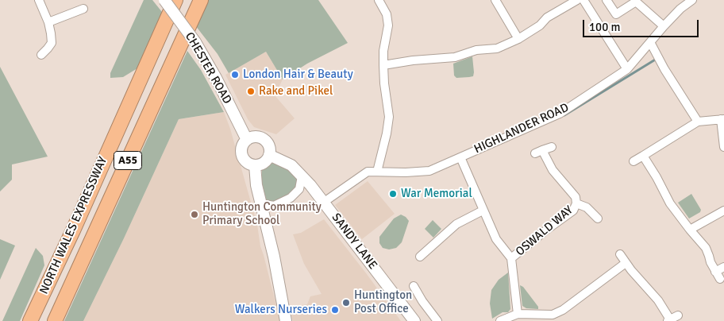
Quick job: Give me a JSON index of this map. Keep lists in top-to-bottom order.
{
  "streets": {
    "highway": ["A55", "NORTH WALES EXPRESSWAY"],
    "main road": ["CHESTER ROAD", "SANDY LANE"],
    "street": ["HIGHLANDER ROAD", "OSWALD WAY"]
  },
  "crossings": [
    ["CHESTER ROAD", "SANDY LANE"],
    ["HIGHLANDER ROAD", "SANDY LANE"]
  ],
  "places": [
    "London Hair & Beauty",
    "Rake and Pikel",
    "War Memorial",
    "Huntington Community Primary School",
    "Huntington Post Office",
    "Walkers Nurseries"
  ],
  "scale_bar": "100 m"
}
